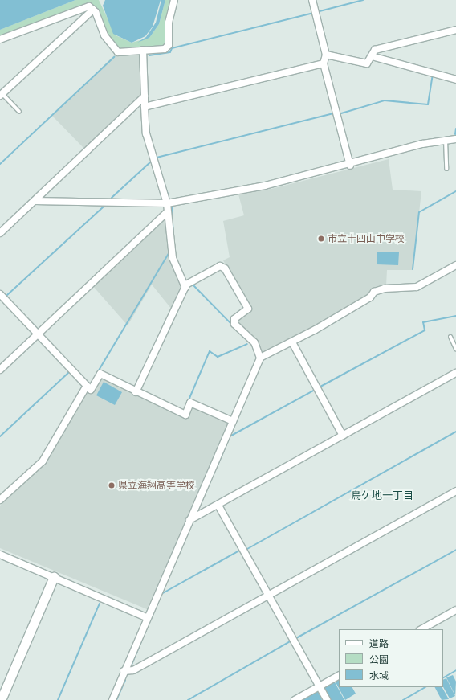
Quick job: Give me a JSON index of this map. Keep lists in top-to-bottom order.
{
  "districts": ["鳥ケ地一丁目"],
  "places": ["市立十四山中学校", "県立海翔高等学校"],
  "legend": ["道路", "公園", "水域"]
}
